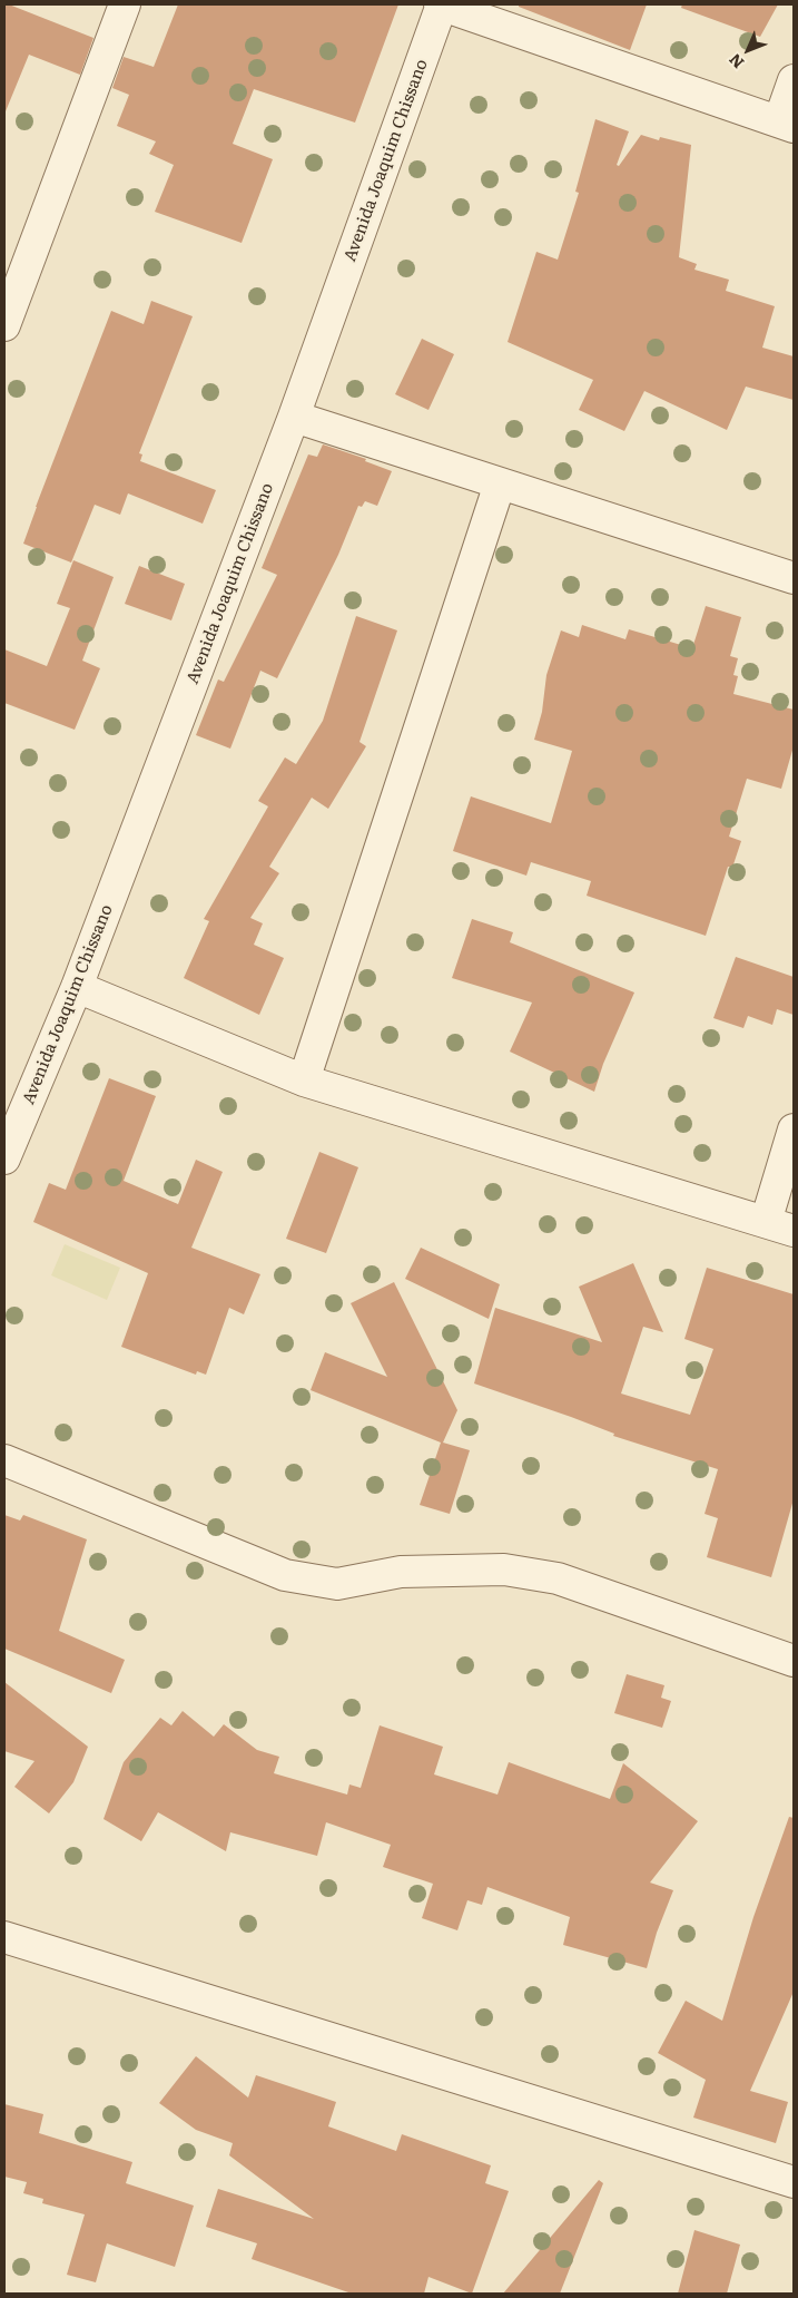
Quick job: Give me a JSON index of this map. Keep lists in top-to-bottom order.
{
  "streets": {
    "street": ["Avenida Joaquim Chissano"]
  },
  "north": "bottom left"
}
